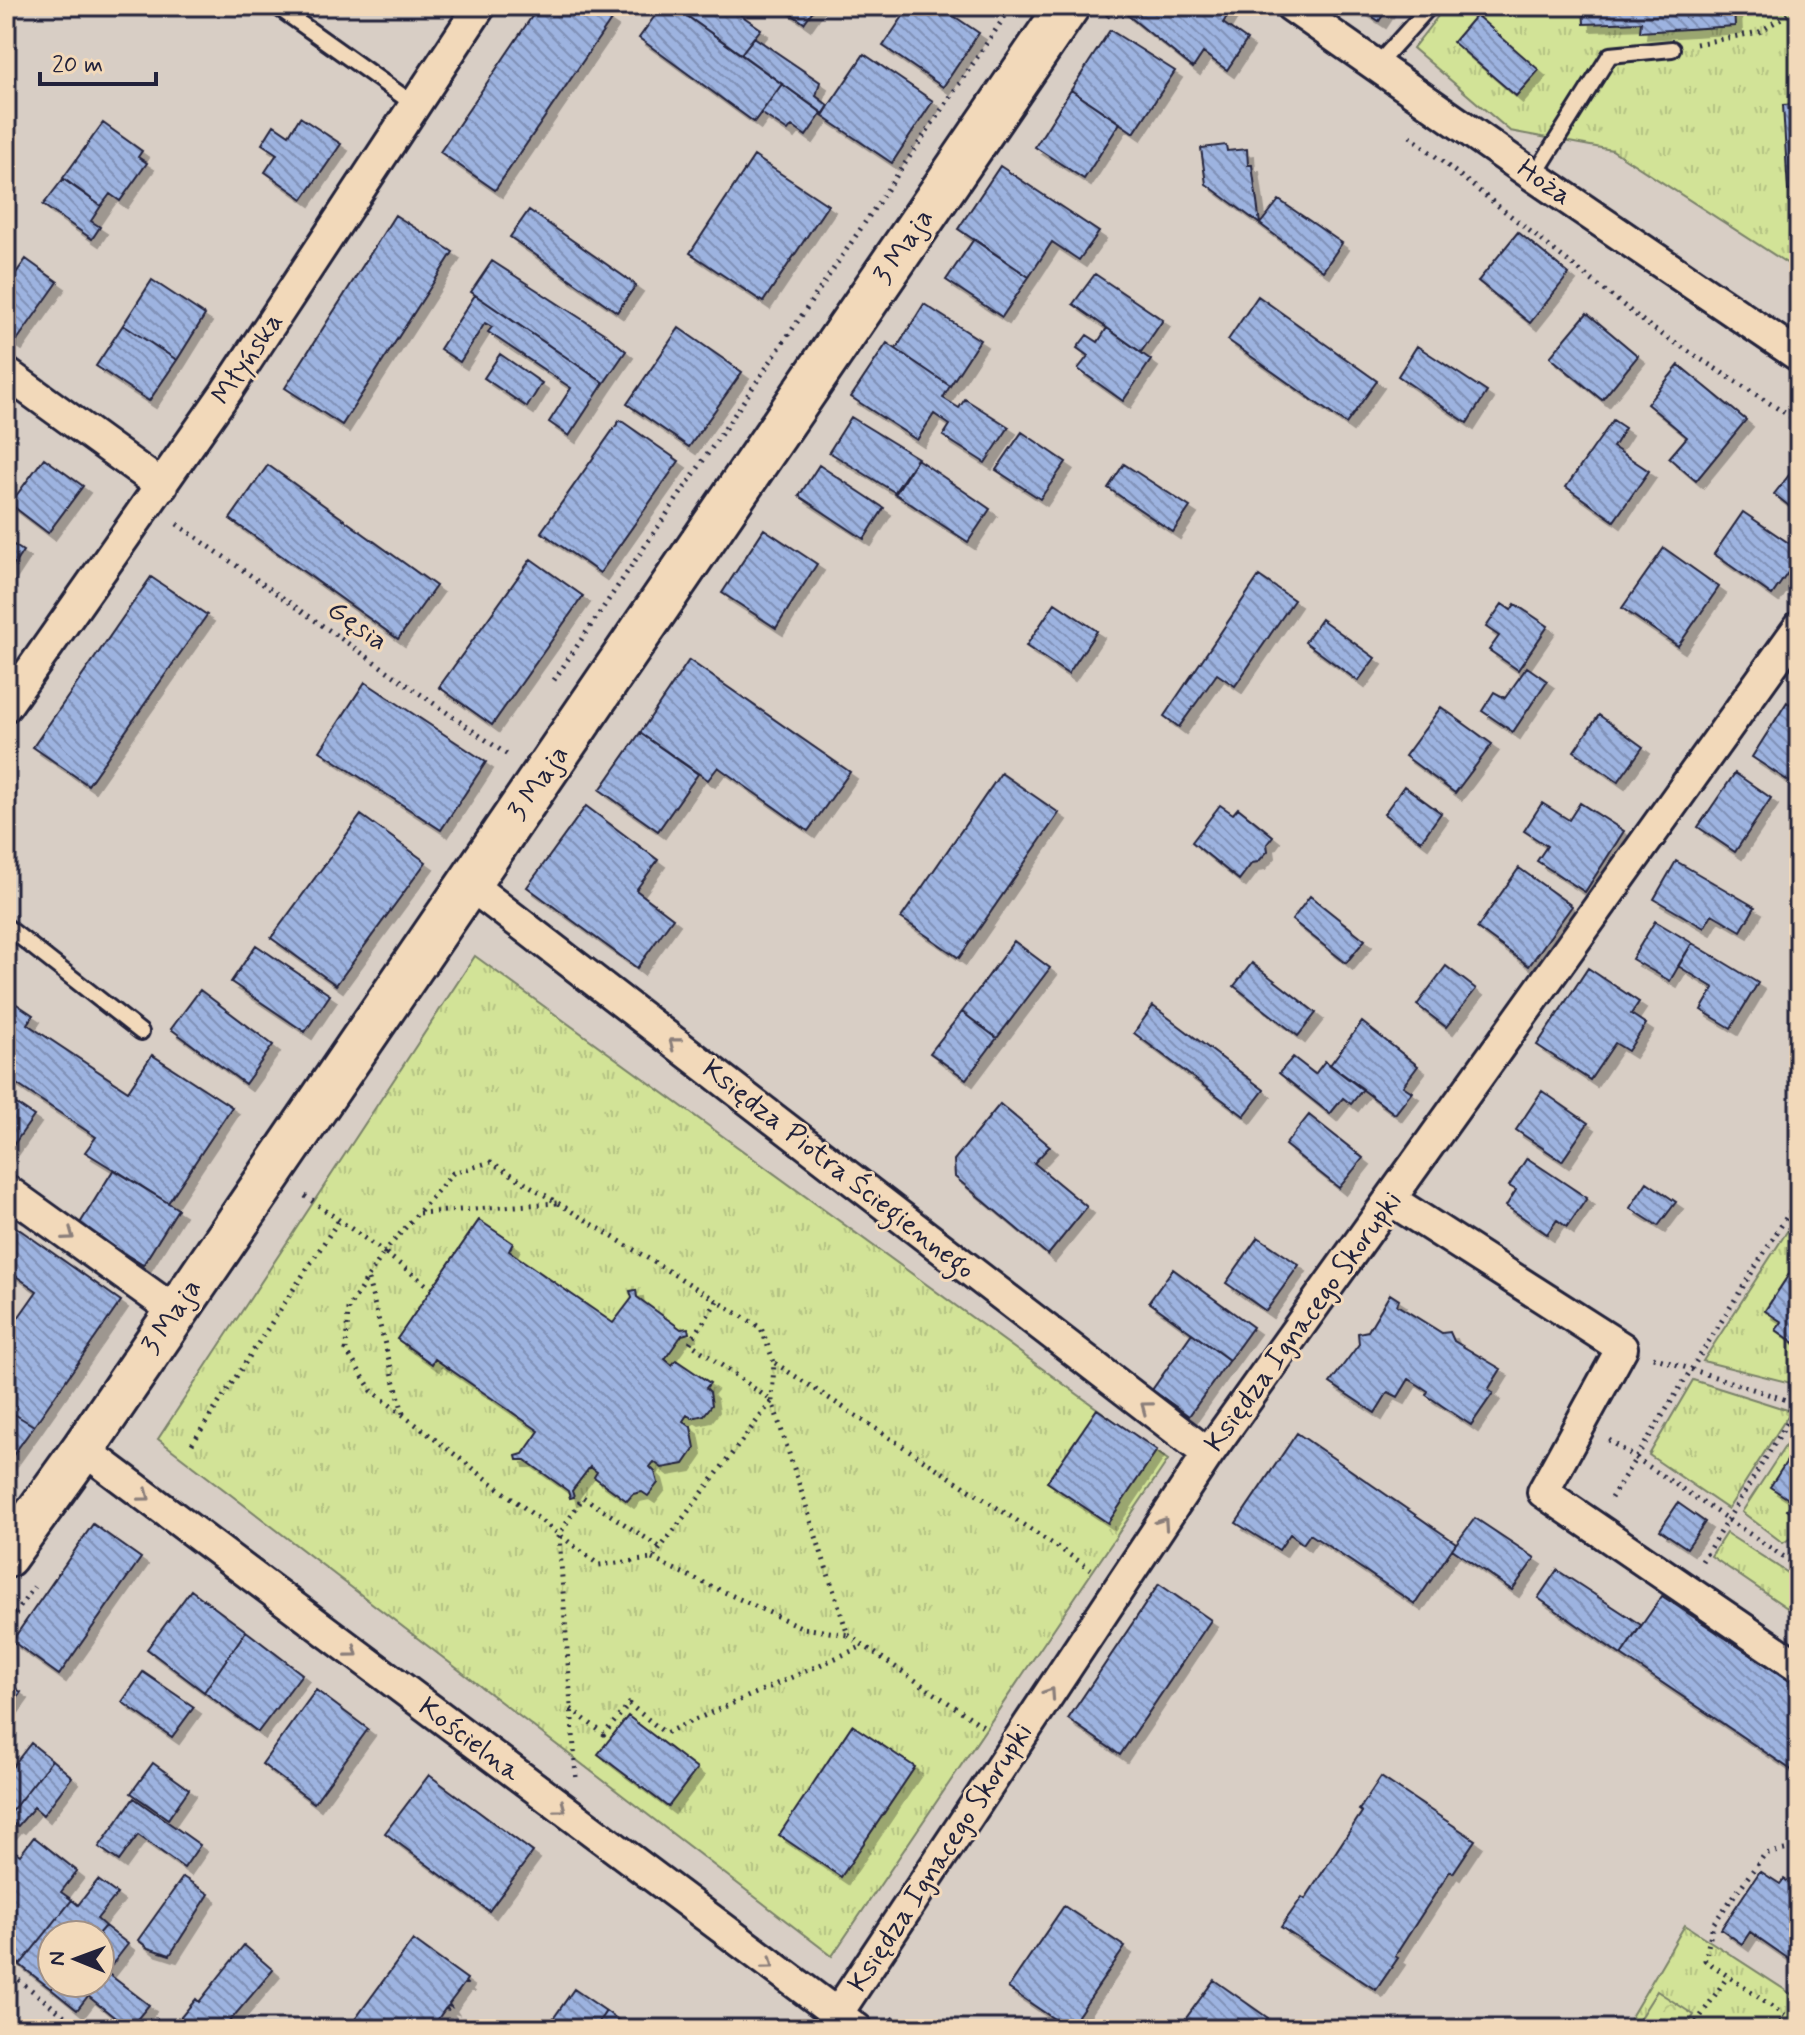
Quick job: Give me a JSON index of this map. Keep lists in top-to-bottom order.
{
  "streets": {
    "street": [
      "Hoża",
      "3 Maja",
      "Młyńska",
      "Księdza Piotra Ściegiennego",
      "Księdza Ignacego Skorupki",
      "Kościelna"
    ],
    "path": ["Gęsia"]
  },
  "crossings": [
    ["3 Maja", "Gęsia"],
    ["3 Maja", "Księdza Piotra Ściegiennego"],
    ["3 Maja", "Kościelna"],
    ["Młyńska", "Gęsia"],
    ["Księdza Piotra Ściegiennego", "Księdza Ignacego Skorupki"],
    ["Księdza Ignacego Skorupki", "Kościelna"]
  ],
  "one_way": ["Księdza Piotra Ściegiennego", "Księdza Ignacego Skorupki", "Kościelna"],
  "scale_bar": "20 m",
  "north": "left"
}
